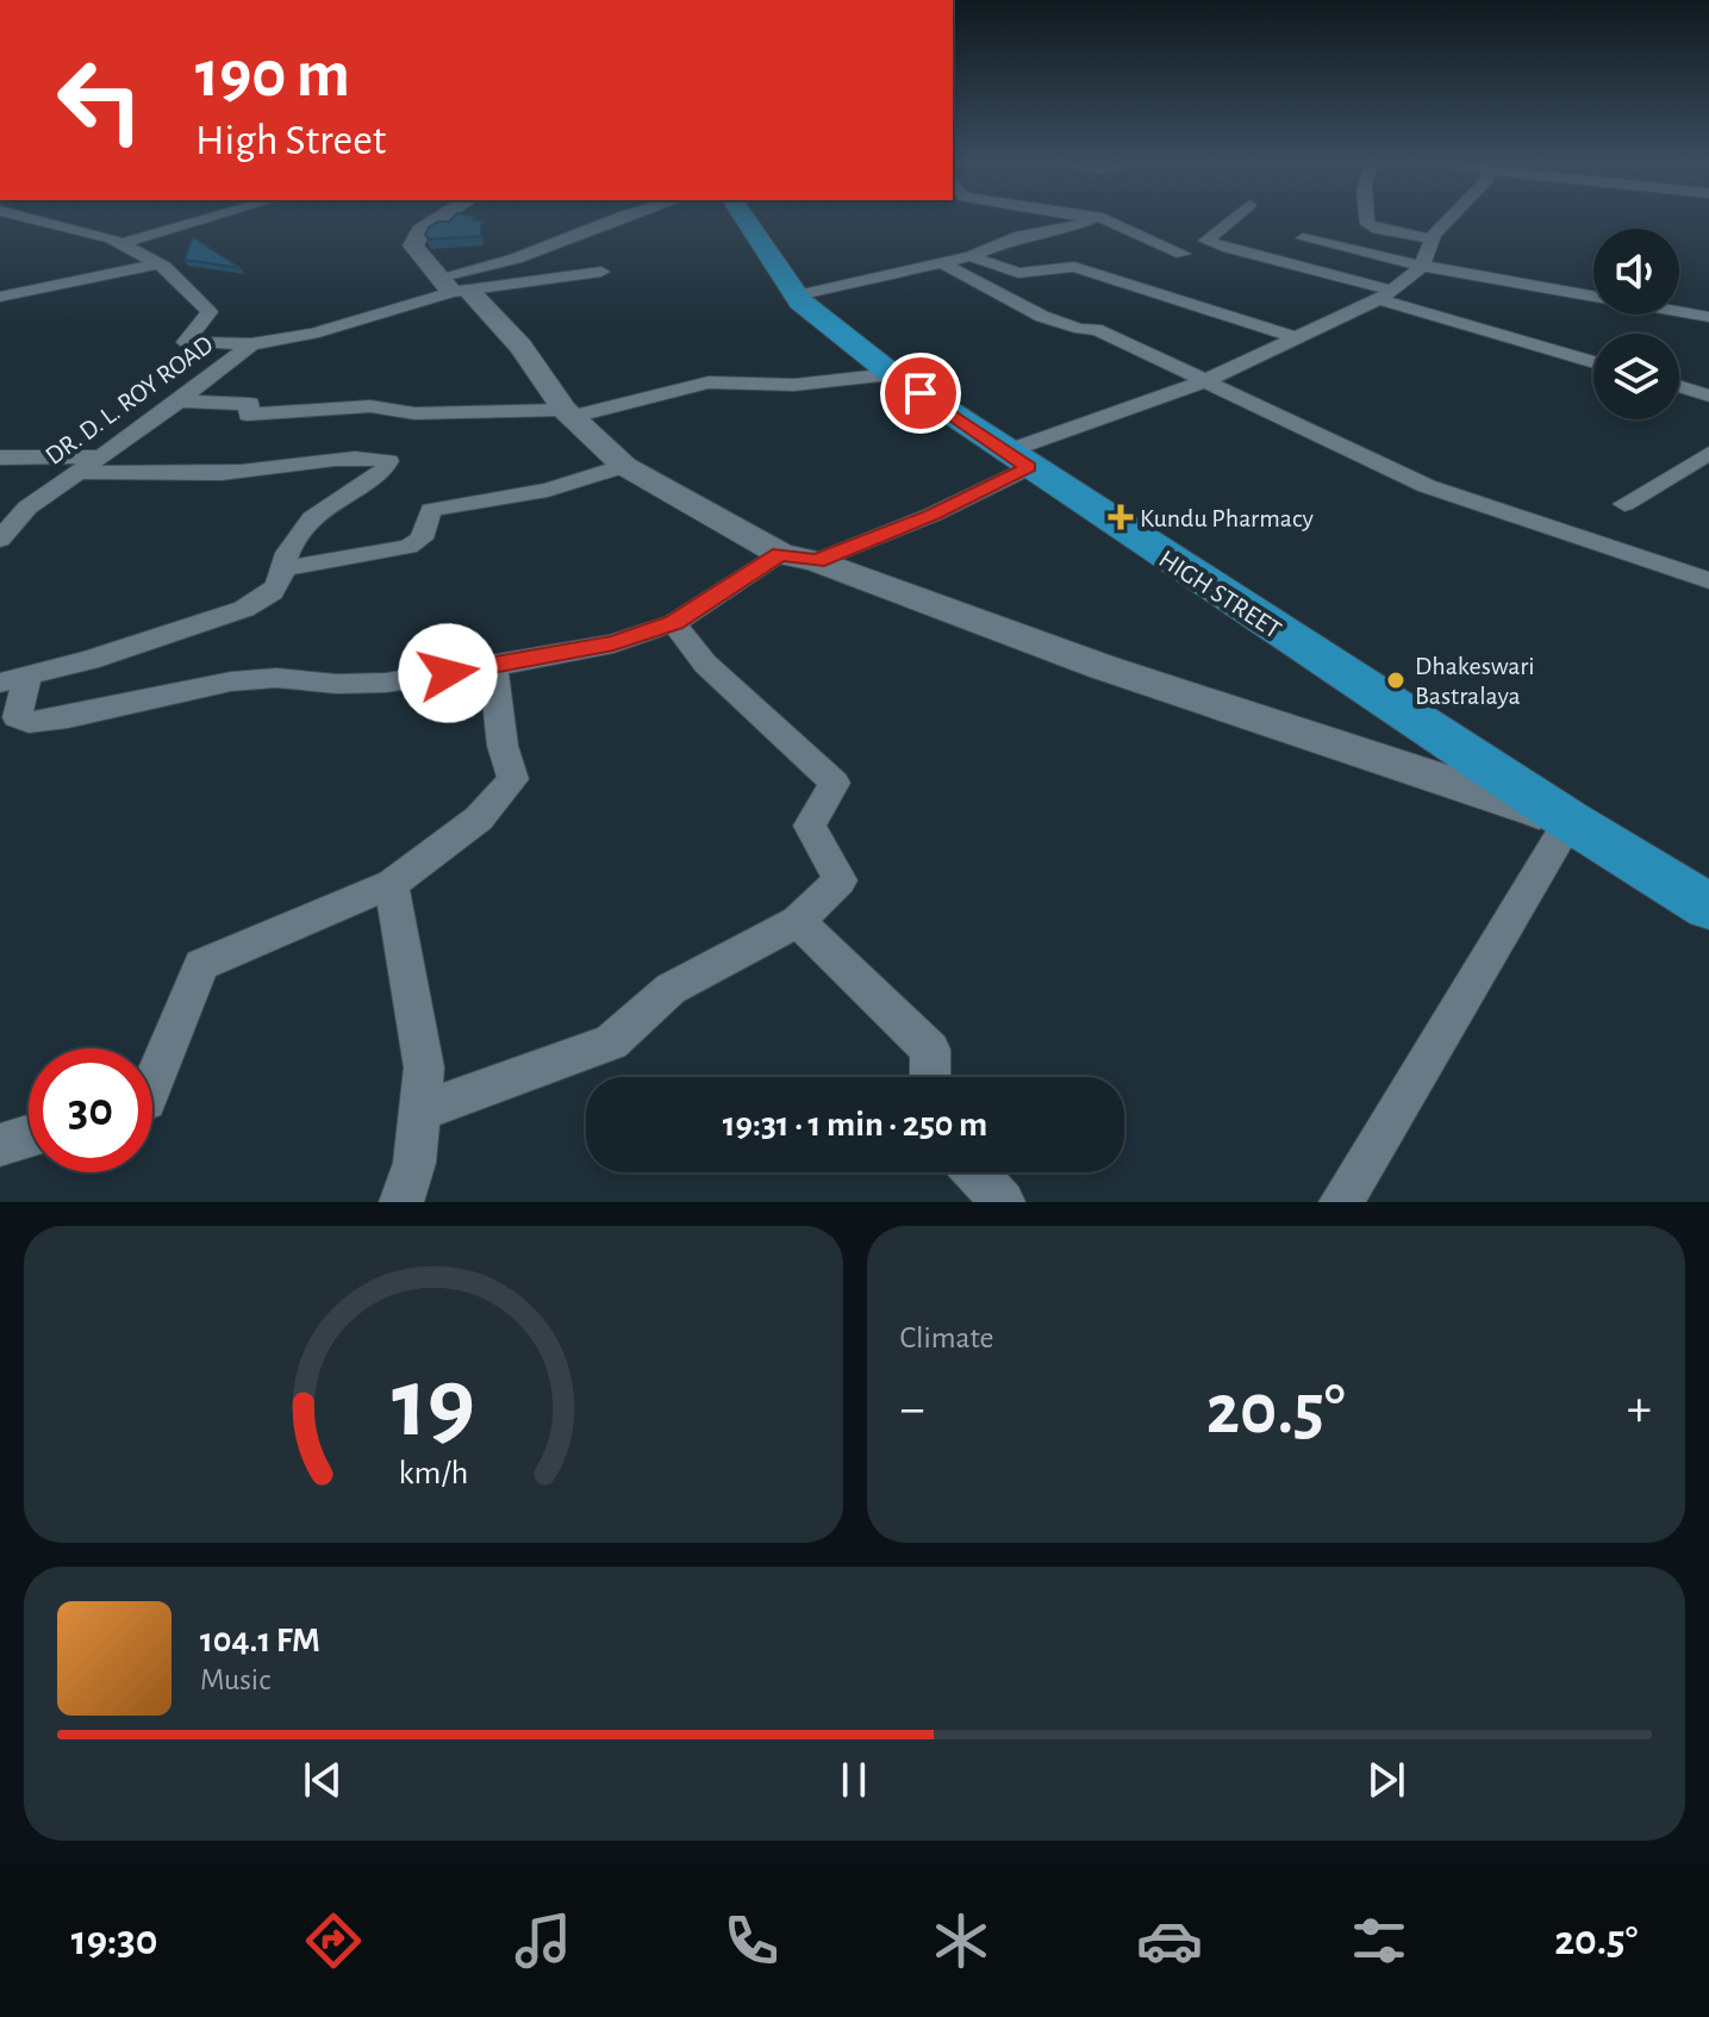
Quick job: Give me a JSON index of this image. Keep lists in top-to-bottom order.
{
  "streets": {
    "main road": ["HIGH STREET"],
    "street": ["DR. D. L. ROY ROAD"]
  },
  "places": {
    "health": ["Kundu Pharmacy"],
    "other": ["Dhakeswari Bastralaya"]
  },
  "page": {
    "turn": ["190 m", "High Street"],
    "limit": "30",
    "trip": "19:31 · 1 min · 250 m",
    "tile": "Climate",
    "heat": ["−", "20.5°", "+"],
    "song": ["104.1 FM", "Music"],
    "tabs": ["19:30", "20.5°"],
    "gauge": ["19", "km/h"]
  }
}
